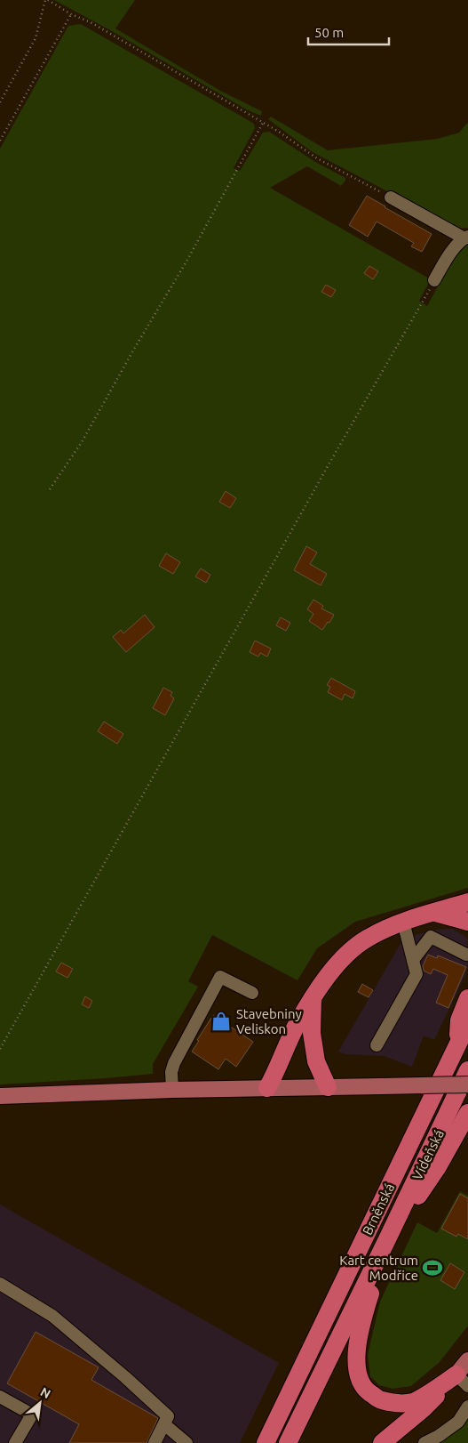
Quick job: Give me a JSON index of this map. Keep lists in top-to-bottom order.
{
  "streets": {
    "highway": ["Vídeňská", "Brněnská"]
  },
  "crossings": [
    ["Vídeňská", "Brněnská"]
  ],
  "places": {
    "shop": ["Stavebniny Veliskon"],
    "sports": ["Kart centrum Modřice"]
  },
  "scale_bar": "50 m",
  "north": "top right"
}
